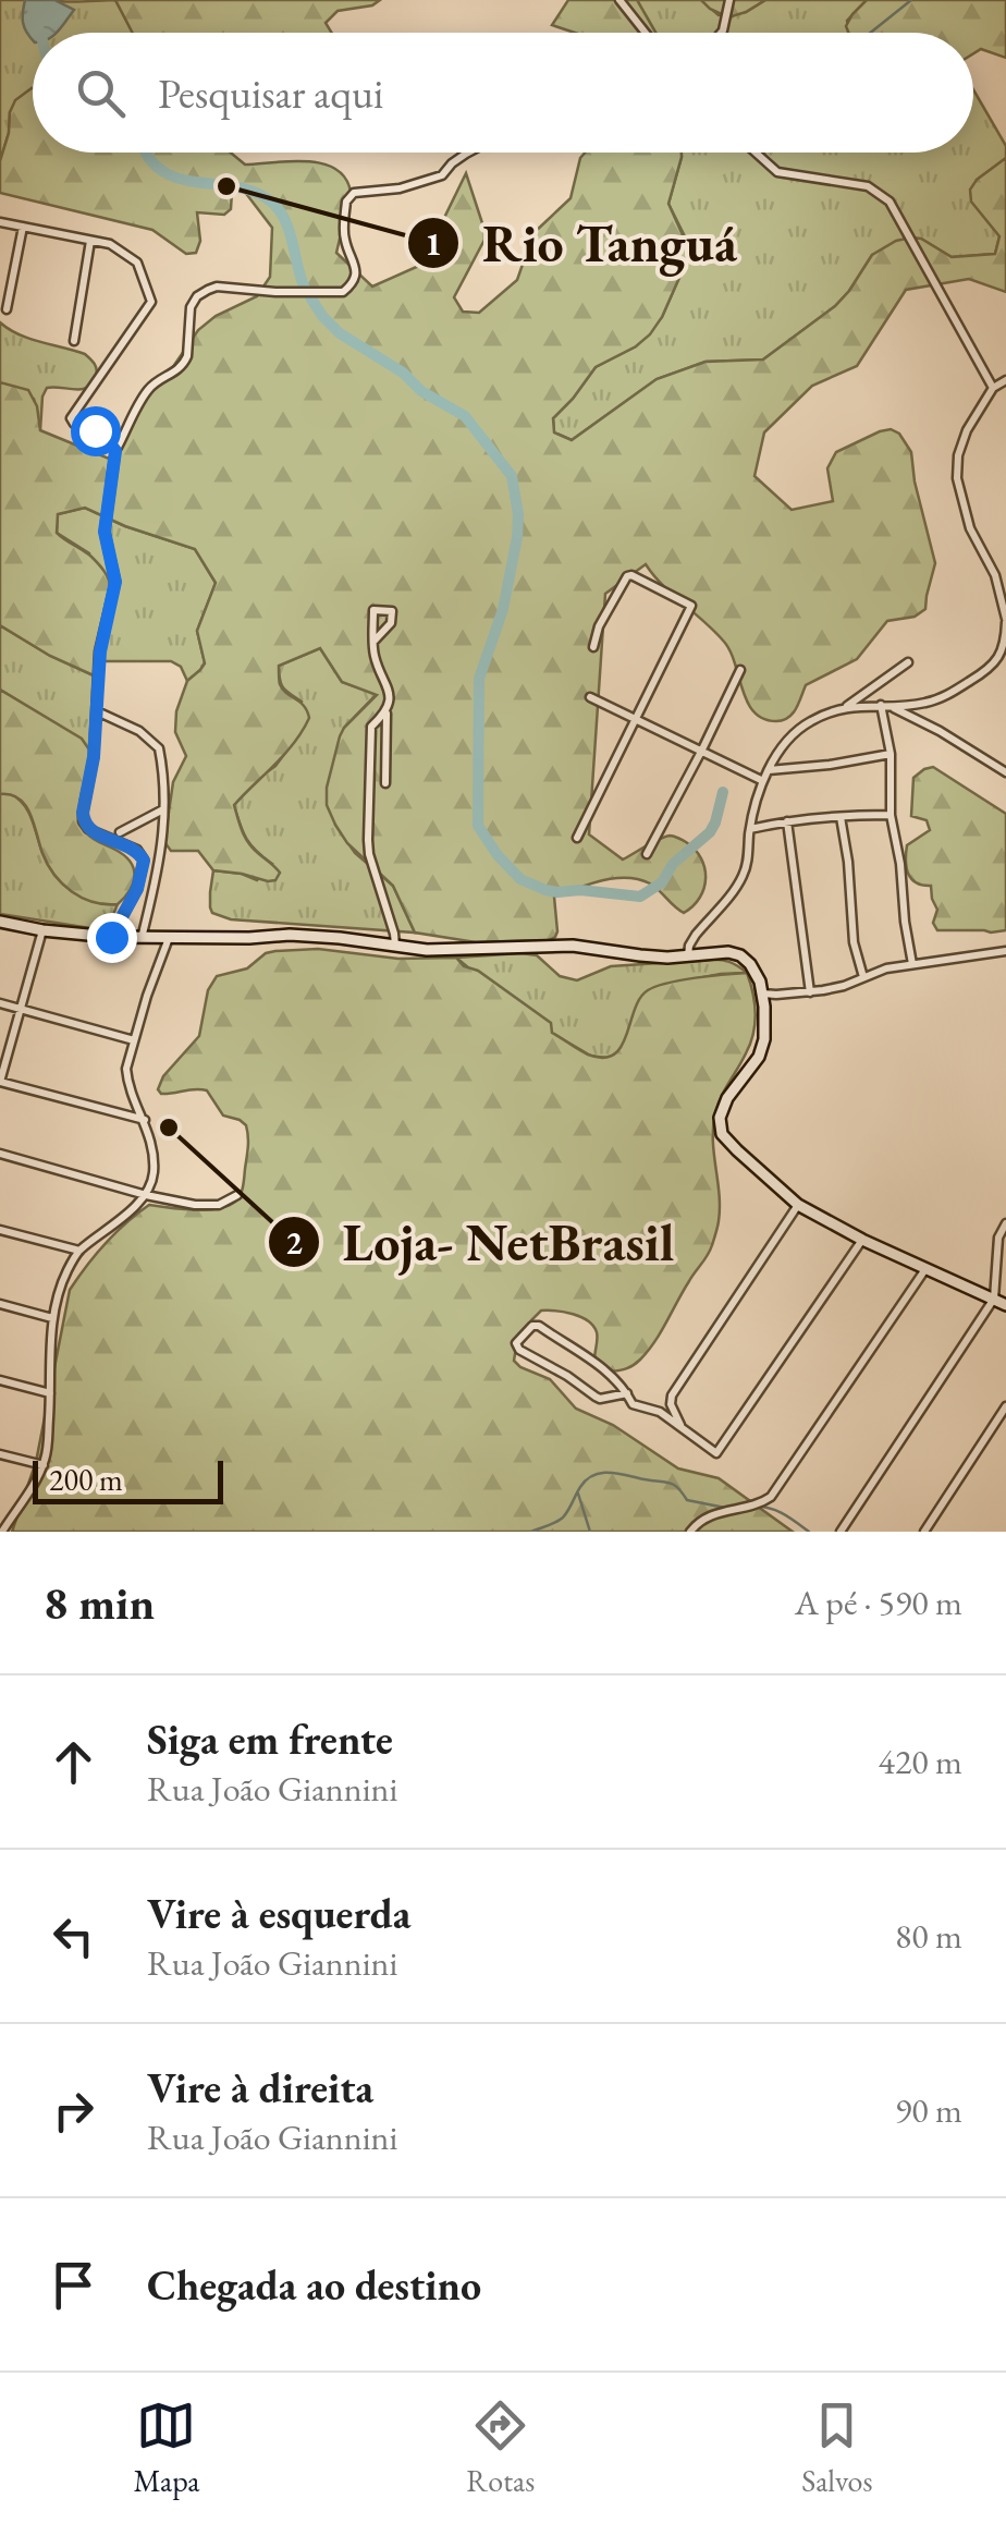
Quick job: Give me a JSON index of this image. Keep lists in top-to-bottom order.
{
  "places": ["Rio Tanguá", "Loja- NetBrasil"],
  "scale_bar": "200 m",
  "page": {
    "search": "Pesquisar aqui",
    "scale": "200 m",
    "heading": ["8 min", "A pé · 590 m"],
    "list": [
      ["Siga em frente", "Rua João Giannini", "420 m"],
      ["Vire à esquerda", "Rua João Giannini", "80 m"],
      ["Vire à direita", "Rua João Giannini", "90 m"],
      "Chegada ao destino"
    ],
    "nav": ["Mapa", "Rotas", "Salvos"]
  }
}
